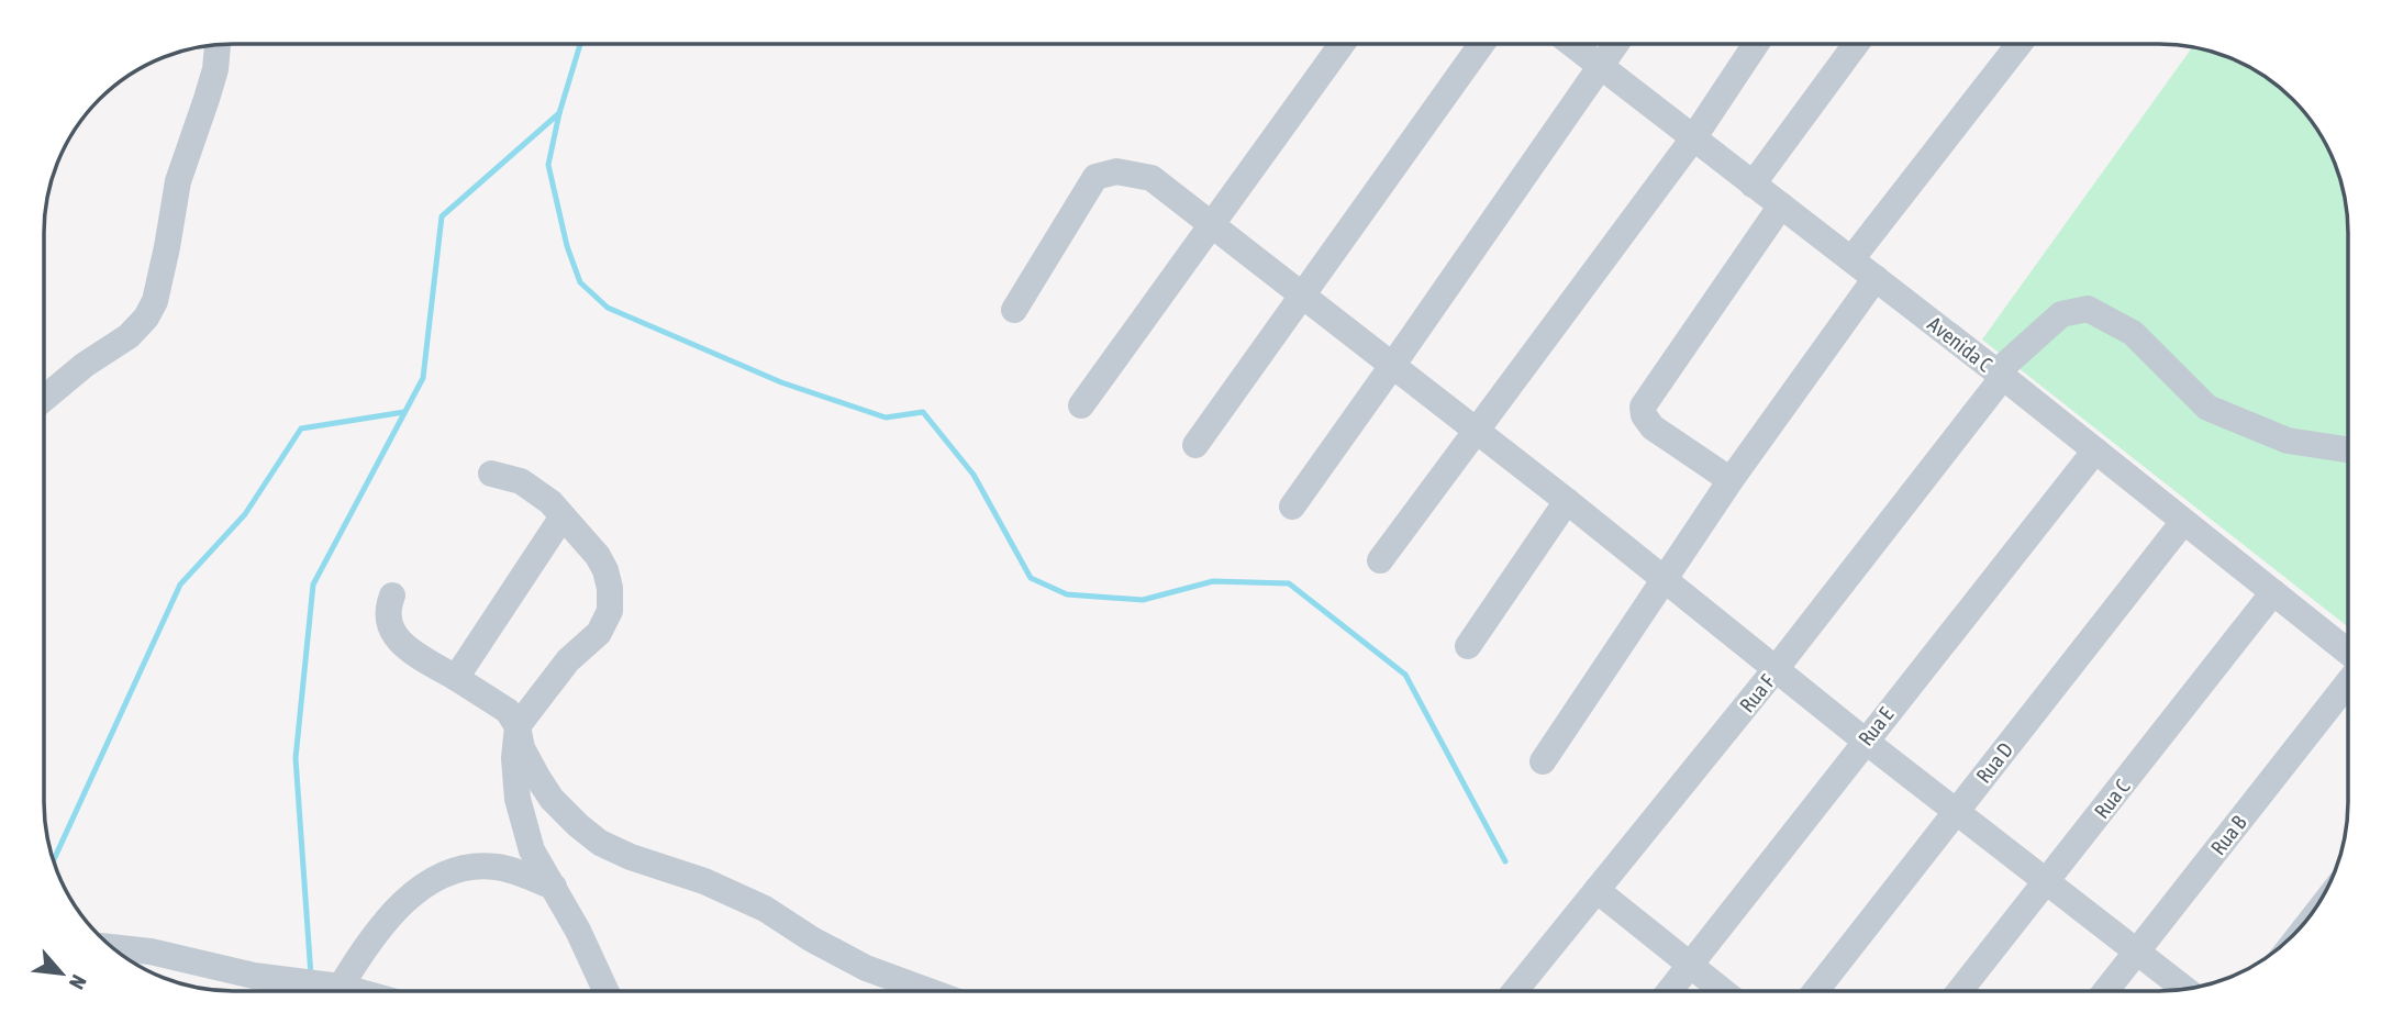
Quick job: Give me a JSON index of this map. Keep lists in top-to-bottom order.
{
  "streets": {
    "street": [
      "Avenida C",
      "Rua F",
      "Rua E",
      "Rua D",
      "Rua C",
      "Rua B"
    ]
  },
  "crossings": [
    ["Avenida C", "Rua F"],
    ["Avenida C", "Rua E"],
    ["Avenida C", "Rua D"],
    ["Avenida C", "Rua C"]
  ],
  "north": "bottom right"
}
